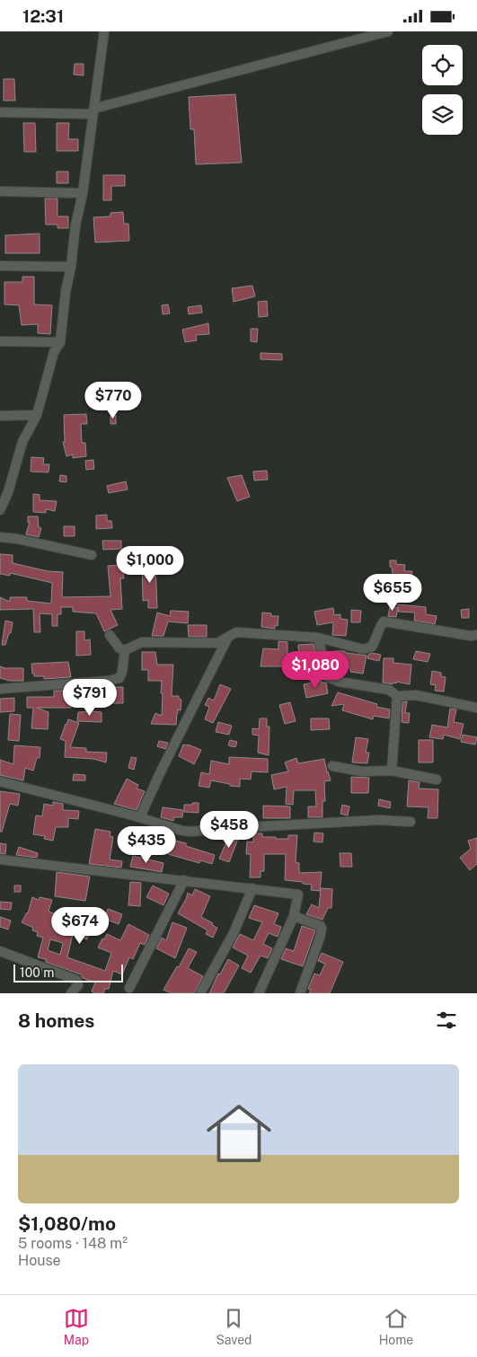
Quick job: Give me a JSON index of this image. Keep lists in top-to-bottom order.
{
  "scale_bar": "100 m",
  "page": {
    "status": "12:31",
    "price": [
      "$770",
      "$1,000",
      "$655",
      "$1,080",
      "$791",
      "$458",
      "$435",
      "$674"
    ],
    "scale": "100 m",
    "heading": "8 homes",
    "list": [
      {
        "name": "$1,080/mo",
        "note": "5 rooms · 148 m² · House"
      }
    ],
    "tabs": ["Map", "Saved", "Home"]
  }
}
